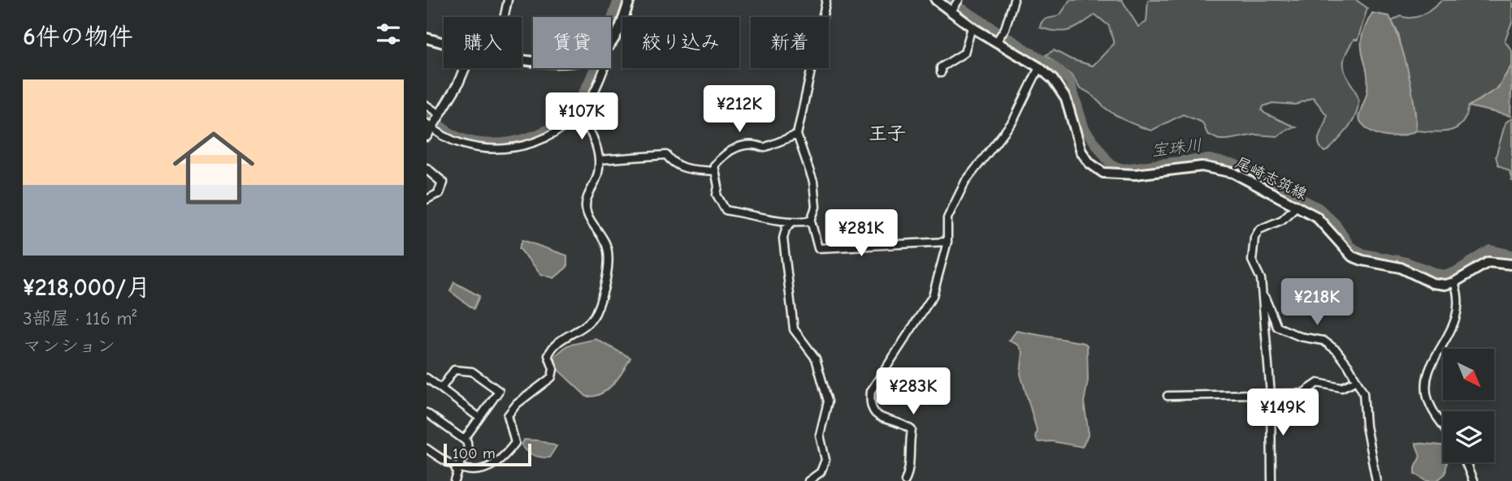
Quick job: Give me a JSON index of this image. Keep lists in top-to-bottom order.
{
  "streets": {
    "main road": ["尾崎志筑線"]
  },
  "districts": ["王子"],
  "water": ["宝珠川"],
  "scale_bar": "100 m",
  "north": "bottom right",
  "page": {
    "heading": "6件の物件",
    "chip": [
      "購入",
      "賃貸",
      "絞り込み",
      "新着"
    ],
    "list": [
      {
        "name": "¥218,000/月",
        "note": "3部屋 · 116 m² · マンション"
      }
    ],
    "price": [
      "¥212K",
      "¥107K",
      "¥281K",
      "¥218K",
      "¥283K",
      "¥149K"
    ],
    "scale": "100 m"
  }
}
